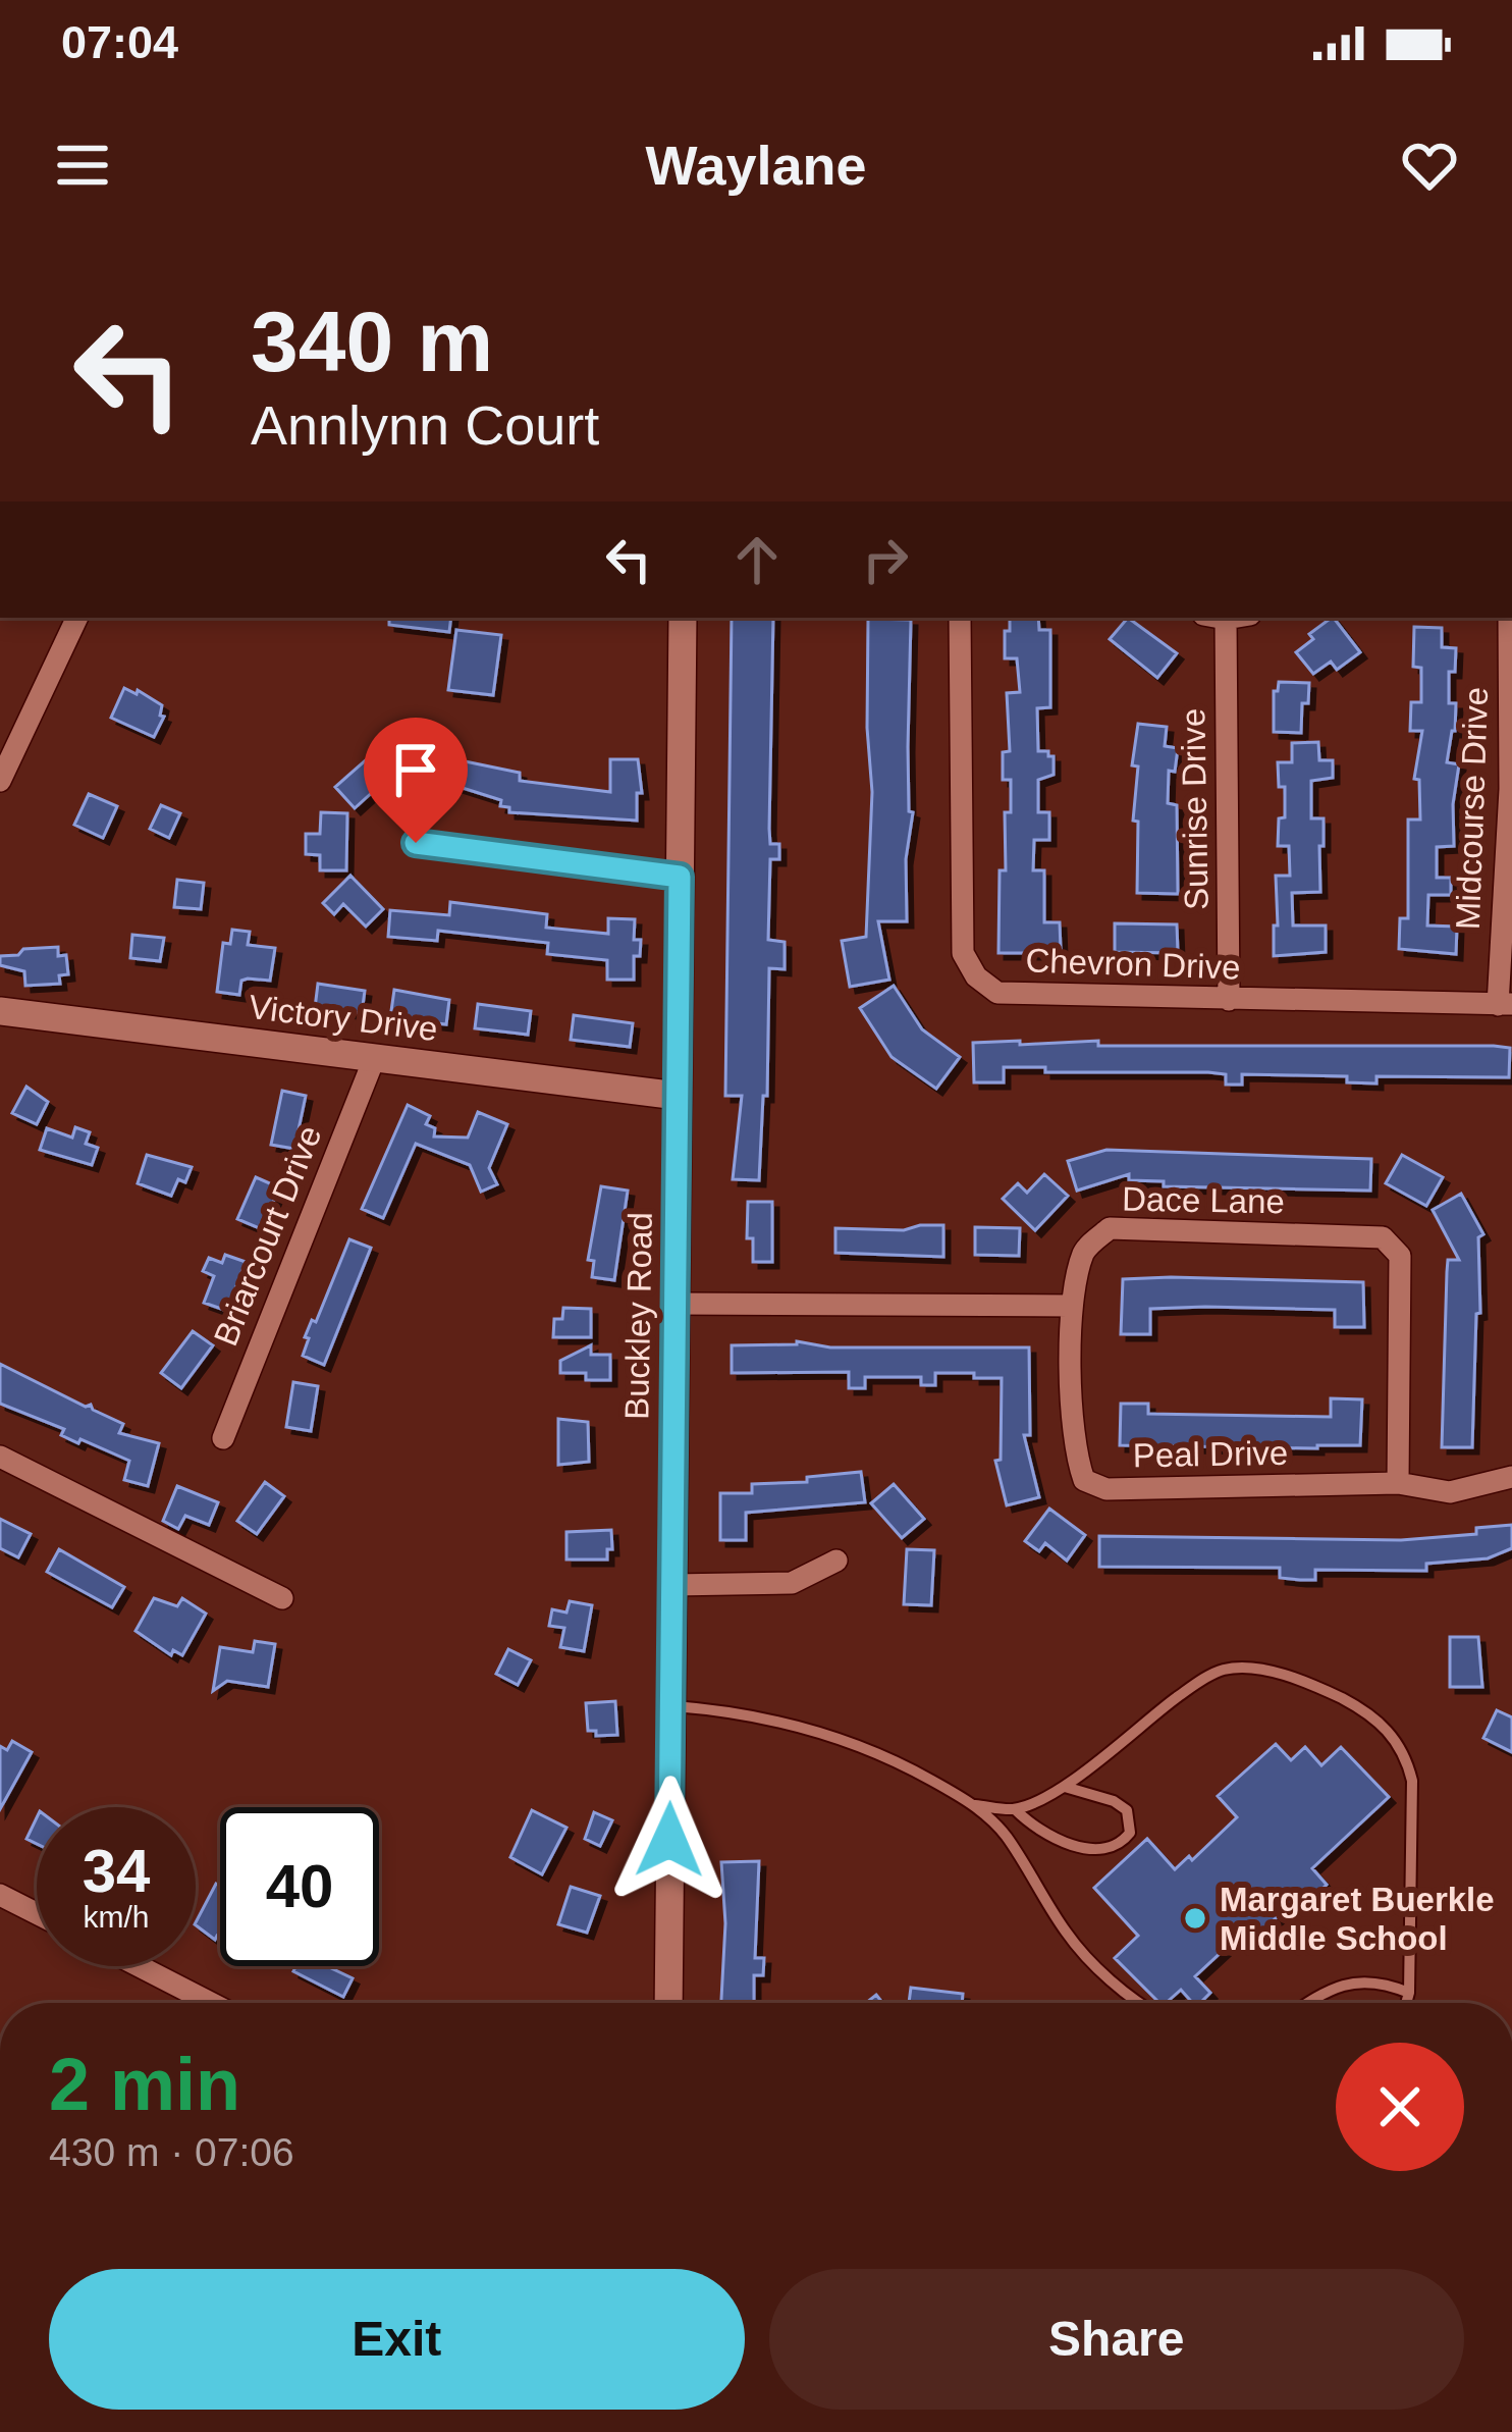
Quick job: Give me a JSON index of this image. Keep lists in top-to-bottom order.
{
  "streets": {
    "street": [
      "Midcourse Drive",
      "Sunrise Drive",
      "Chevron Drive",
      "Victory Drive",
      "Dace Lane",
      "Briarcourt Drive",
      "Buckley Road",
      "Peal Drive"
    ]
  },
  "crossings": [
    ["Midcourse Drive", "Chevron Drive"],
    ["Sunrise Drive", "Chevron Drive"],
    ["Victory Drive", "Briarcourt Drive"],
    ["Victory Drive", "Buckley Road"],
    ["Dace Lane", "Peal Drive"]
  ],
  "places": ["Margaret Buerkle Middle School"],
  "page": {
    "status": "07:04",
    "header": "Waylane",
    "turn": ["340 m", "Annlynn Court"],
    "speed": "34 km/h",
    "limit": "40",
    "heading": ["2 min", "430 m · 07:06"],
    "buttons": ["Exit", "Share"]
  }
}
